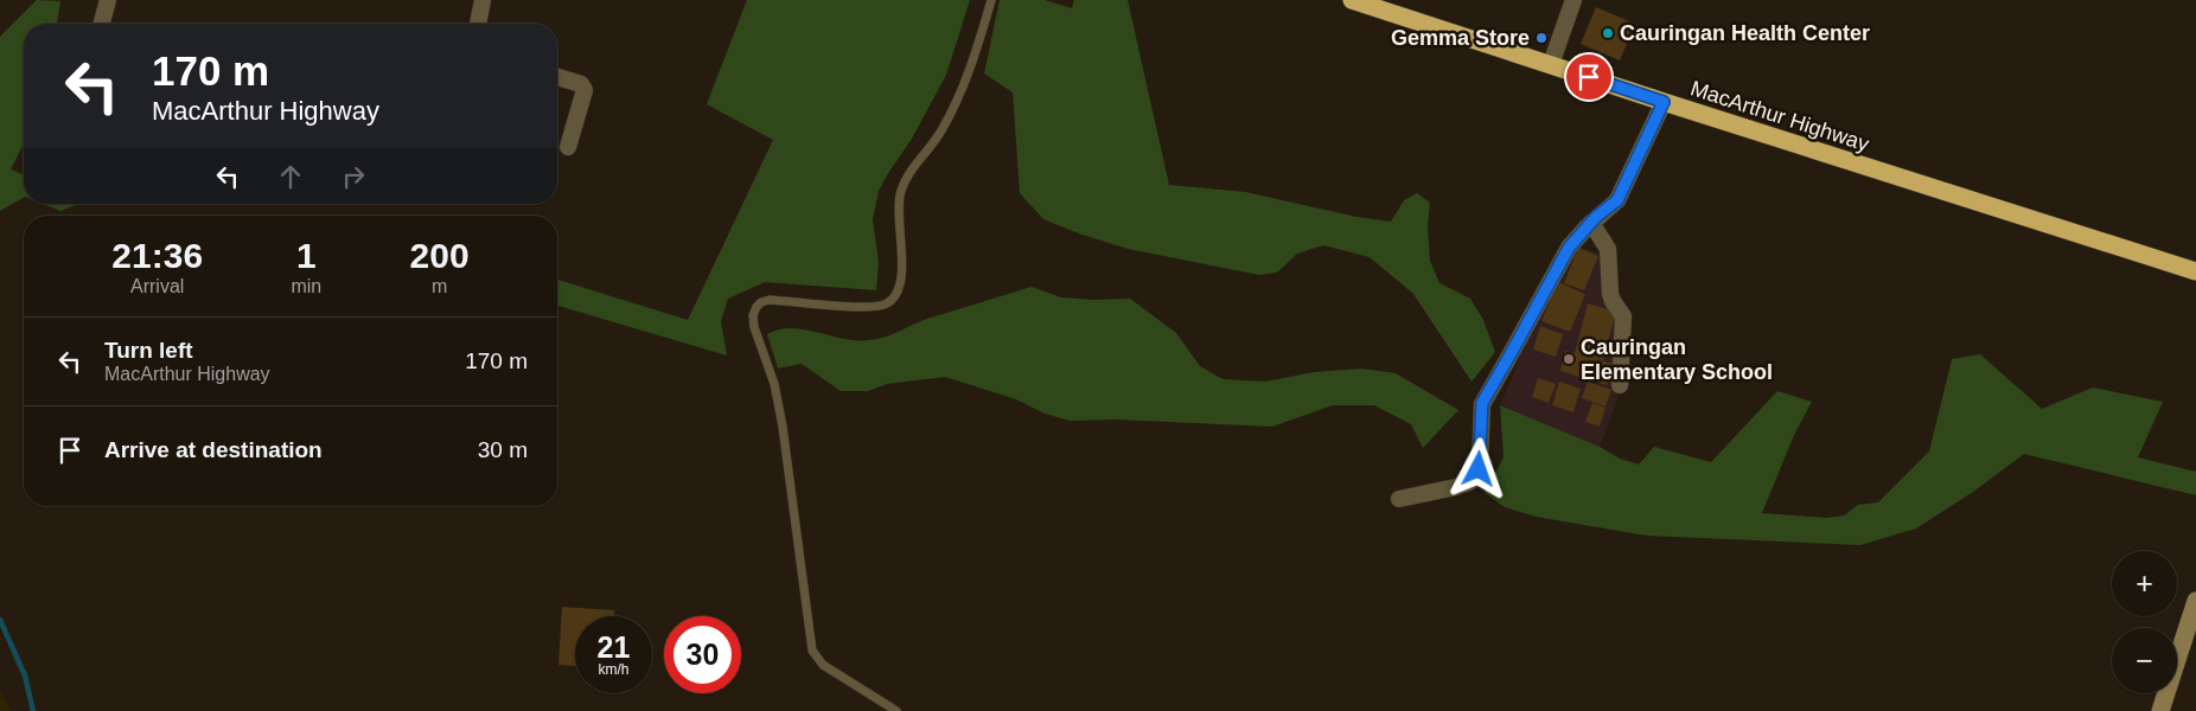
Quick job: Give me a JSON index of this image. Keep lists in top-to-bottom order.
{
  "streets": {
    "highway": ["MacArthur Highway"]
  },
  "places": ["Cauringan Health Center", "Gemma Store", "Cauringan Elementary School"],
  "page": {
    "turn": ["170 m", "MacArthur Highway"],
    "eta": [
      "21:36",
      "Arrival",
      "1",
      "min",
      "200",
      "m"
    ],
    "list": [
      {
        "name": "Turn left",
        "note": "MacArthur Highway",
        "value": "170 m"
      },
      {
        "name": "Arrive at destination",
        "value": "30 m"
      }
    ],
    "map_buttons": ["+", "−"],
    "speed": "21 km/h",
    "limit": "30"
  }
}
